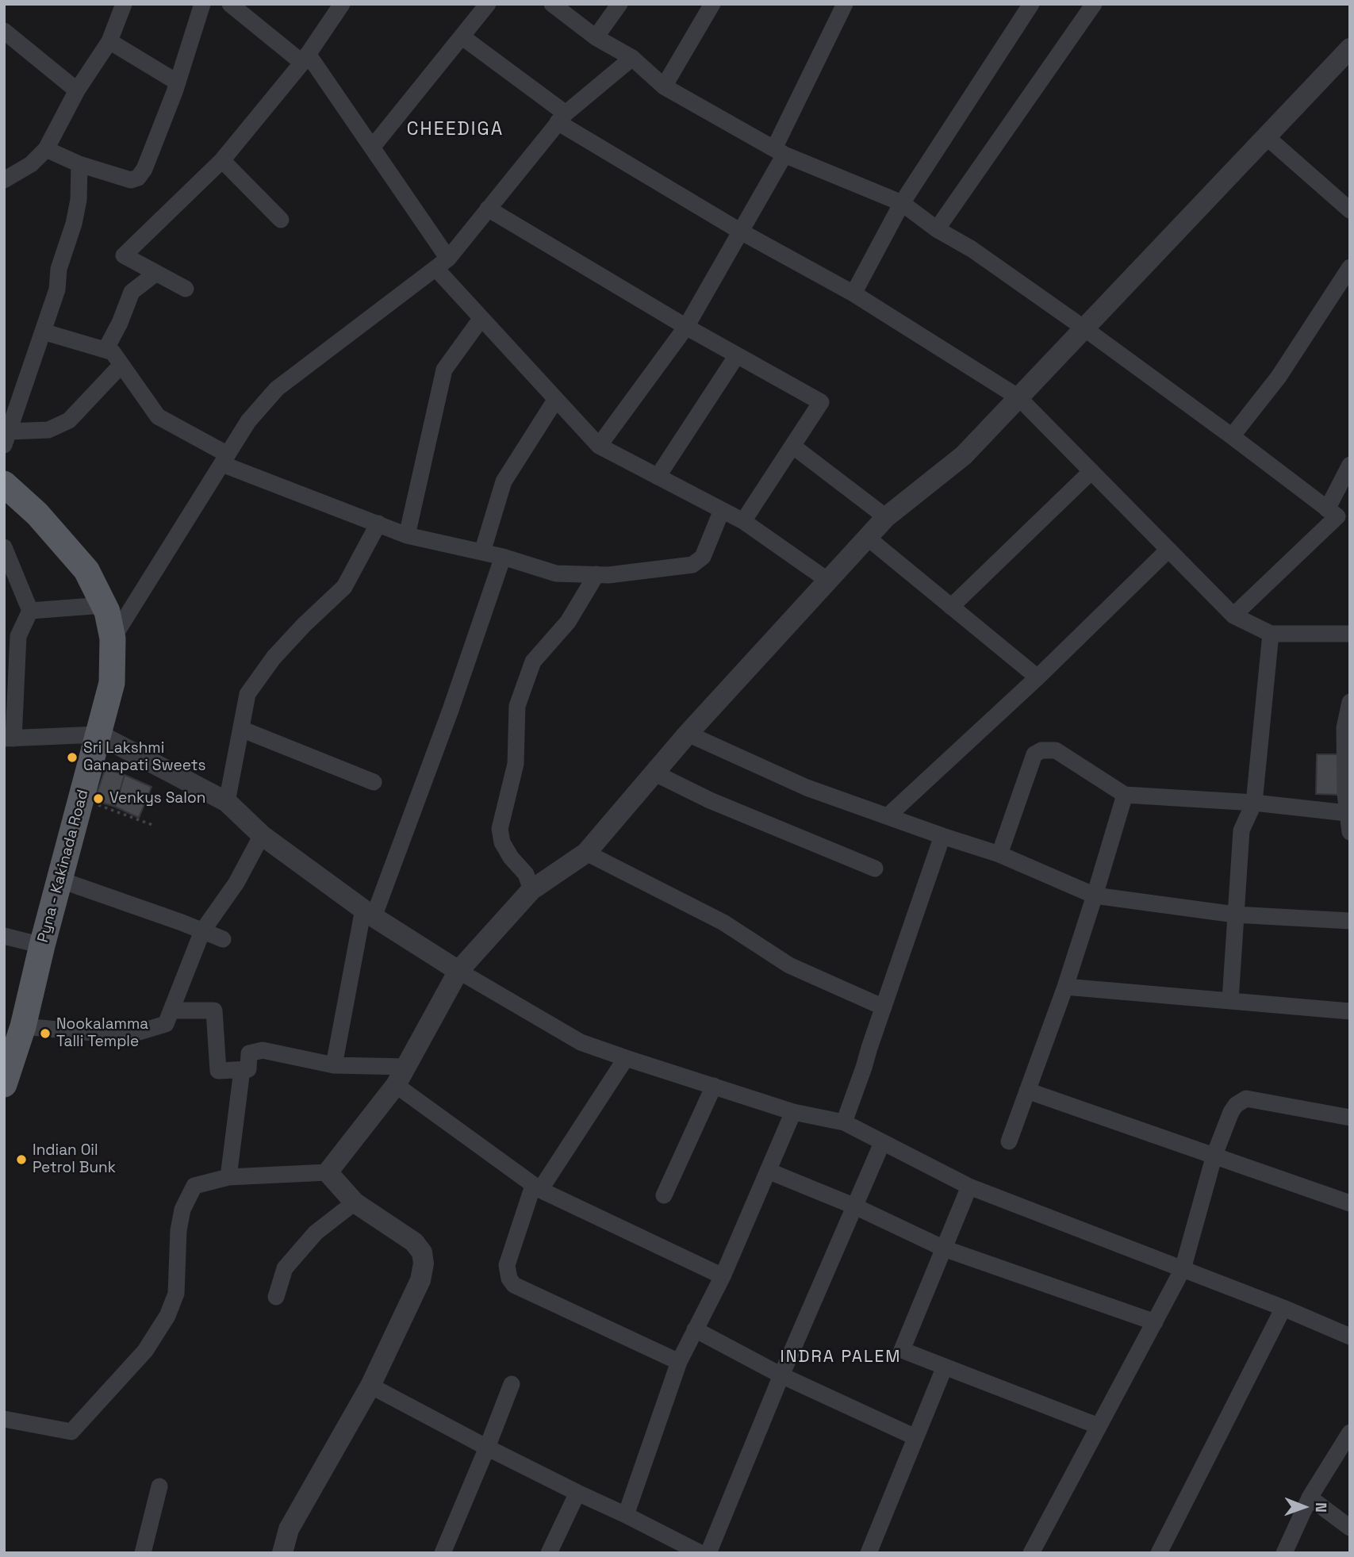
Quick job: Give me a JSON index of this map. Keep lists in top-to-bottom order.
{
  "streets": {
    "main road": ["Pyna - Kakinada Road"]
  },
  "districts": ["CHEEDIGA", "INDRA PALEM"],
  "places": [
    "Sri Lakshmi Ganapati Sweets",
    "Venkys Salon",
    "Nookalamma Talli Temple",
    "Indian Oil Petrol Bunk"
  ],
  "north": "right"
}
